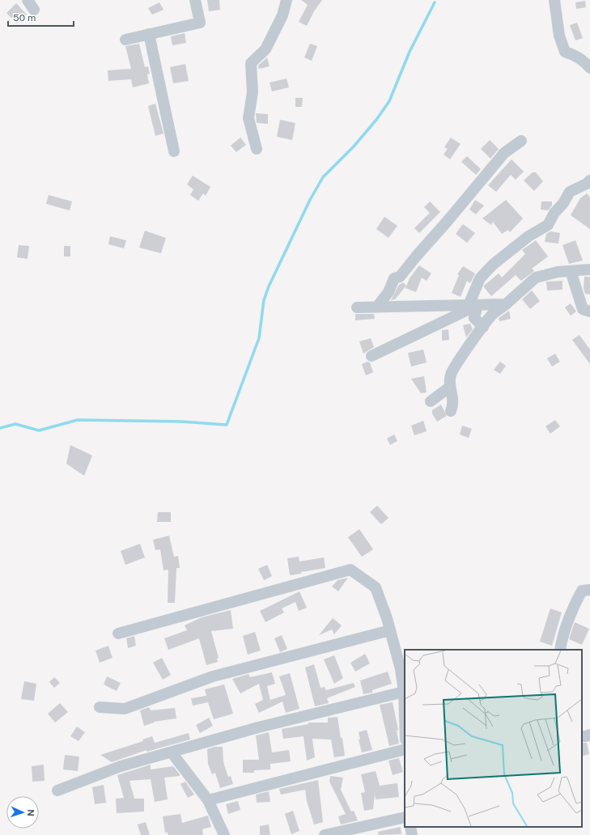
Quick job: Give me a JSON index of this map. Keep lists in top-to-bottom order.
{
  "scale_bar": "50 m",
  "north": "right"
}
